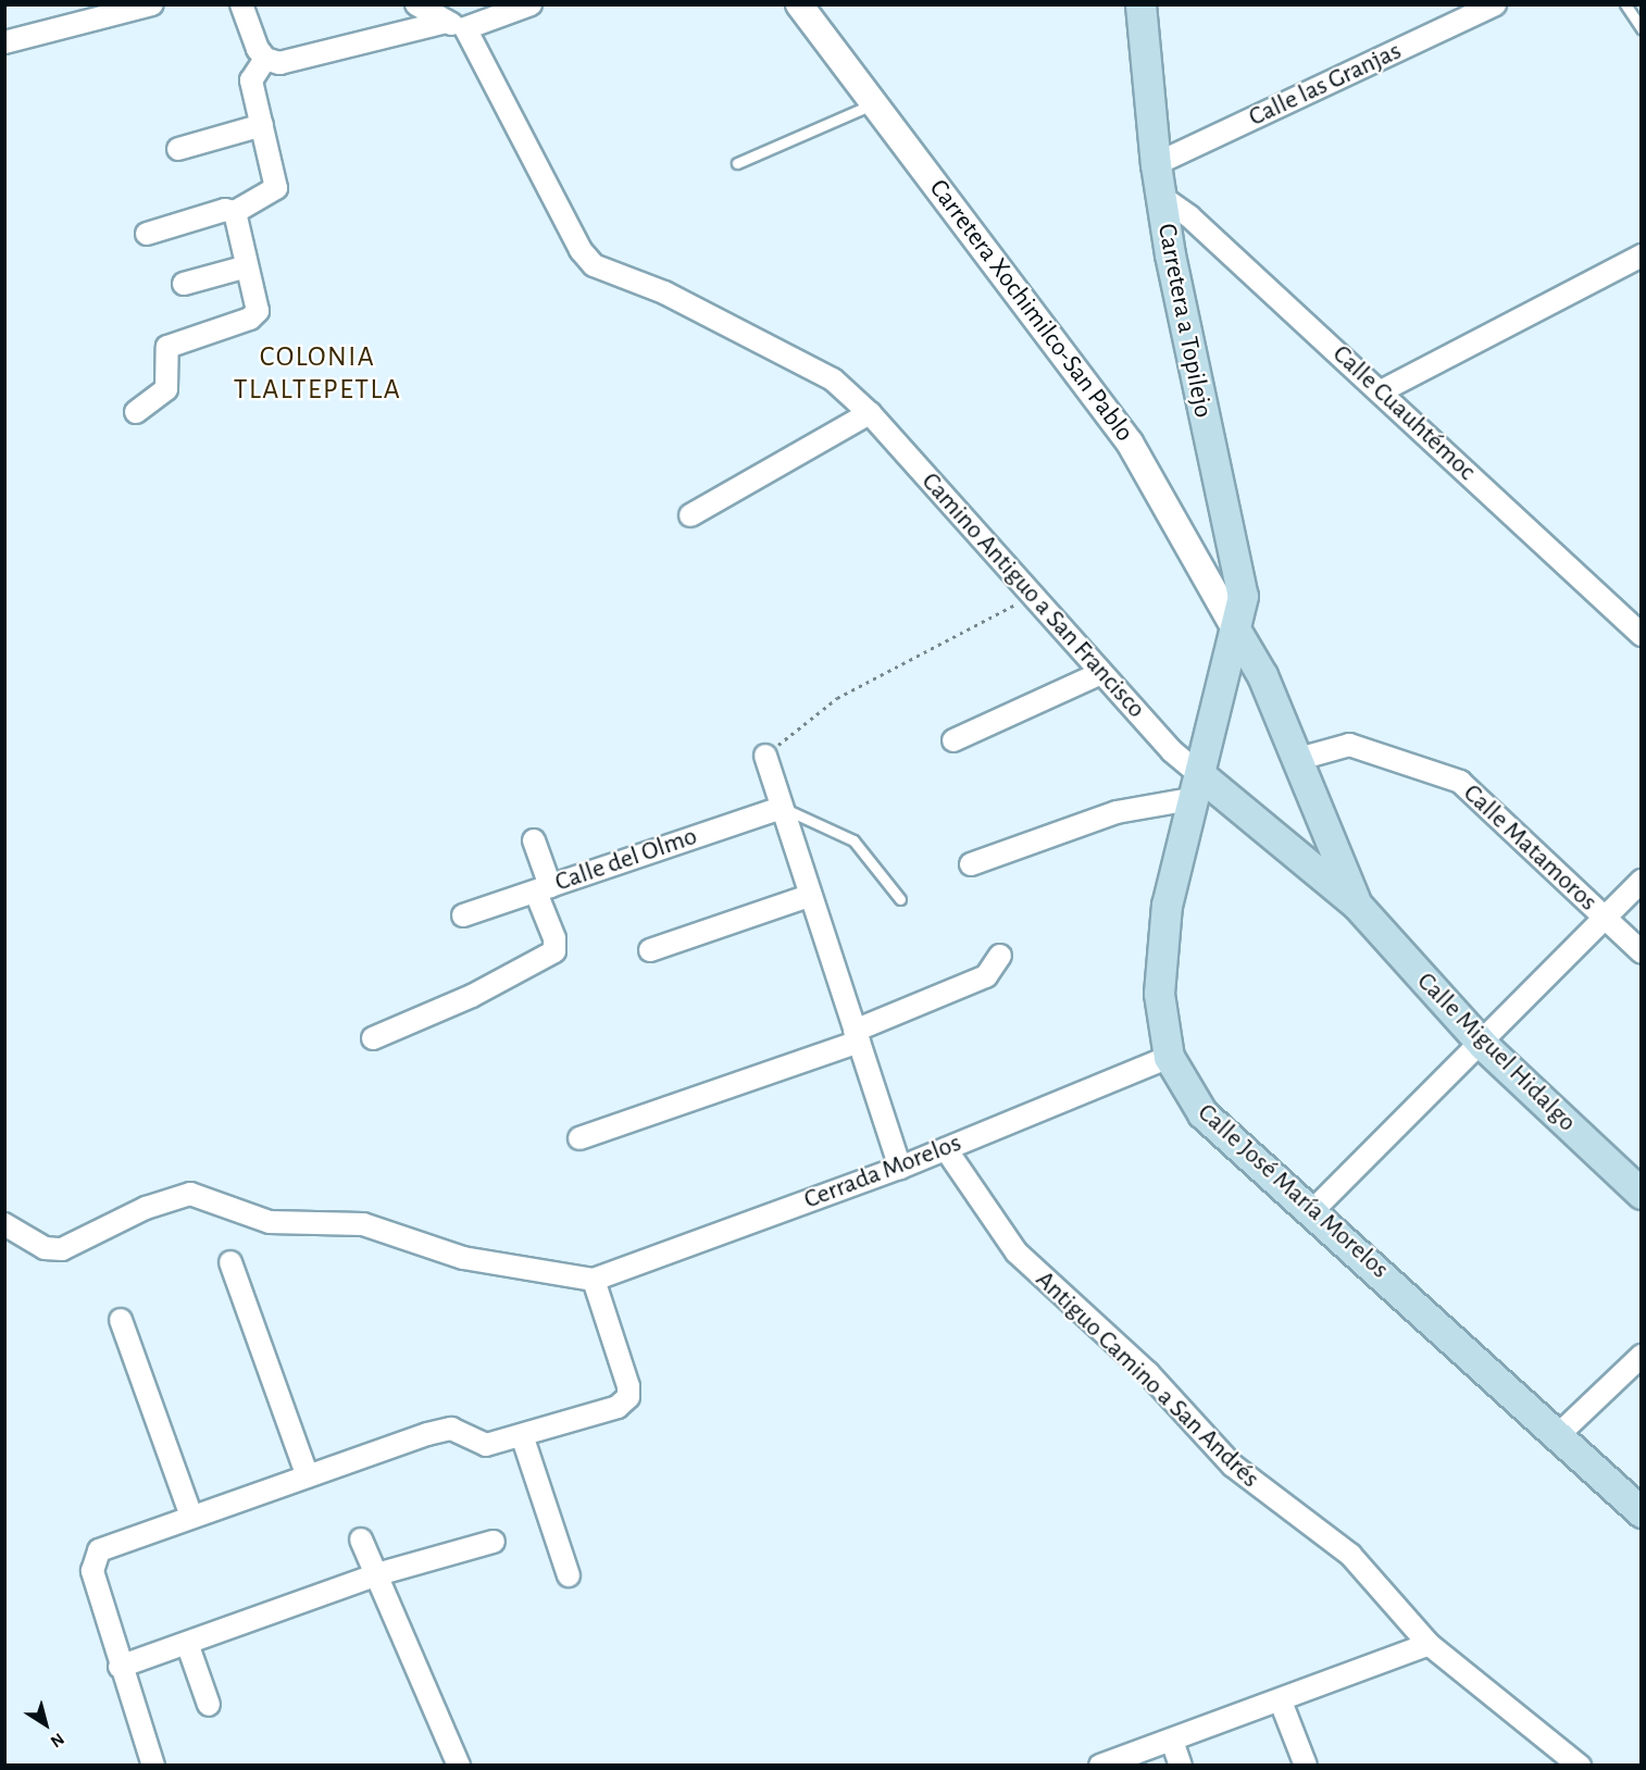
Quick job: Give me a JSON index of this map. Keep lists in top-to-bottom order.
{
  "streets": {
    "main road": ["Carretera a Topilejo", "Calle Miguel Hidalgo", "Calle José María Morelos"],
    "street": [
      "Calle las Granjas",
      "Carretera Xochimilco-San Pablo",
      "Calle Cuauhtémoc",
      "Camino Antiguo a San Francisco",
      "Calle Matamoros",
      "Calle del Olmo",
      "Cerrada Morelos",
      "Antiguo Camino a San Andrés"
    ]
  },
  "crossings": [
    ["Calle las Granjas", "Carretera a Topilejo"],
    ["Carretera Xochimilco-San Pablo", "Carretera a Topilejo"],
    ["Carretera Xochimilco-San Pablo", "Calle Miguel Hidalgo"],
    ["Carretera a Topilejo", "Calle Cuauhtémoc"],
    ["Carretera a Topilejo", "Camino Antiguo a San Francisco"],
    ["Carretera a Topilejo", "Calle Miguel Hidalgo"],
    ["Carretera a Topilejo", "Calle José María Morelos"],
    ["Camino Antiguo a San Francisco", "Calle Miguel Hidalgo"],
    ["Camino Antiguo a San Francisco", "Calle José María Morelos"],
    ["Calle Matamoros", "Calle Miguel Hidalgo"],
    ["Calle Miguel Hidalgo", "Calle José María Morelos"],
    ["Cerrada Morelos", "Calle José María Morelos"],
    ["Cerrada Morelos", "Antiguo Camino a San Andrés"]
  ],
  "districts": ["COLONIA TLALTEPETLA"],
  "north": "bottom right"
}
